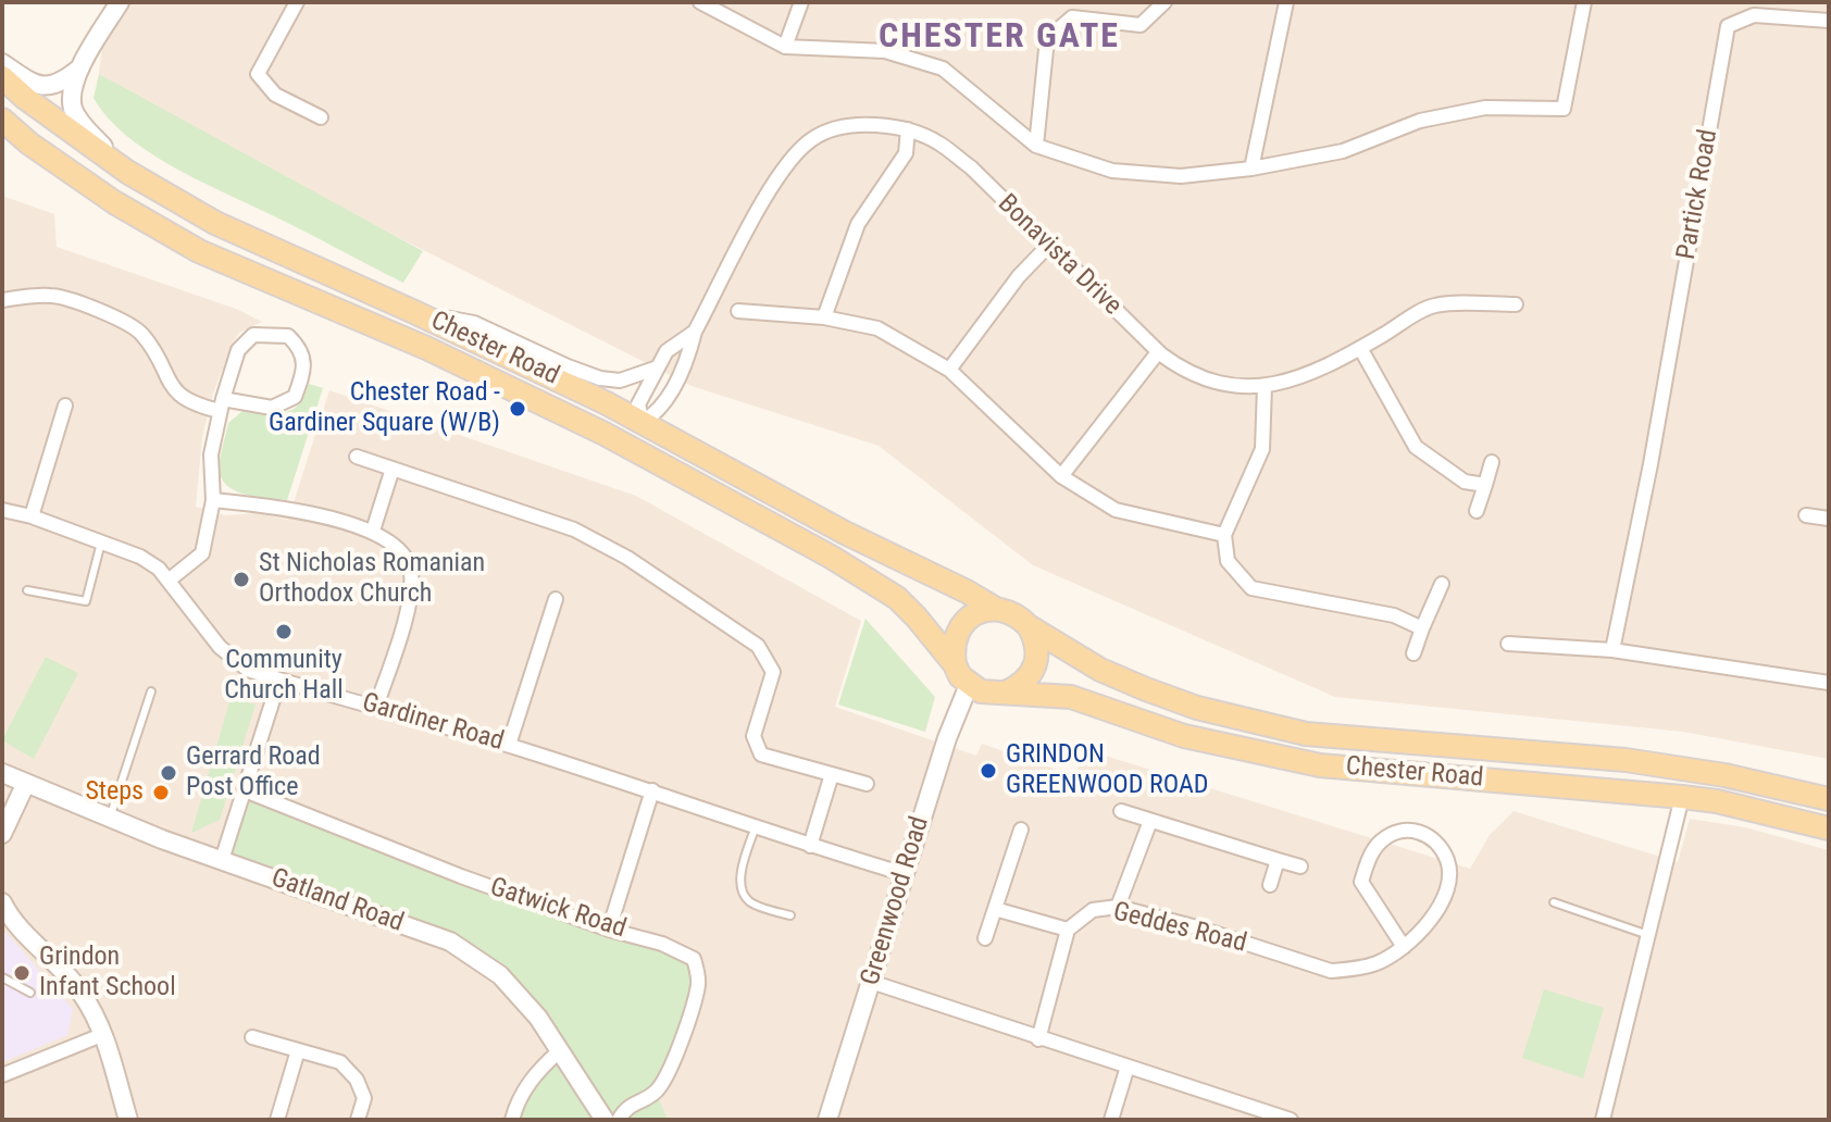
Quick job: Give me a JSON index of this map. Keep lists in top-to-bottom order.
{
  "streets": {
    "main road": ["Chester Road"],
    "street": [
      "Partick Road",
      "Bonavista Drive",
      "Gardiner Road",
      "Gatland Road",
      "Greenwood Road",
      "Gatwick Road",
      "Geddes Road"
    ]
  },
  "crossings": [
    ["Bonavista Drive", "Chester Road"],
    ["Chester Road", "Greenwood Road"],
    ["Gardiner Road", "Greenwood Road"]
  ],
  "districts": ["CHESTER GATE"],
  "places": [
    "Chester Road - Gardiner Square (W/B)",
    "St Nicholas Romanian Orthodox Church",
    "Community Church Hall",
    "GRINDON GREENWOOD ROAD",
    "Gerrard Road Post Office",
    "Steps",
    "Grindon Infant School"
  ]
}
